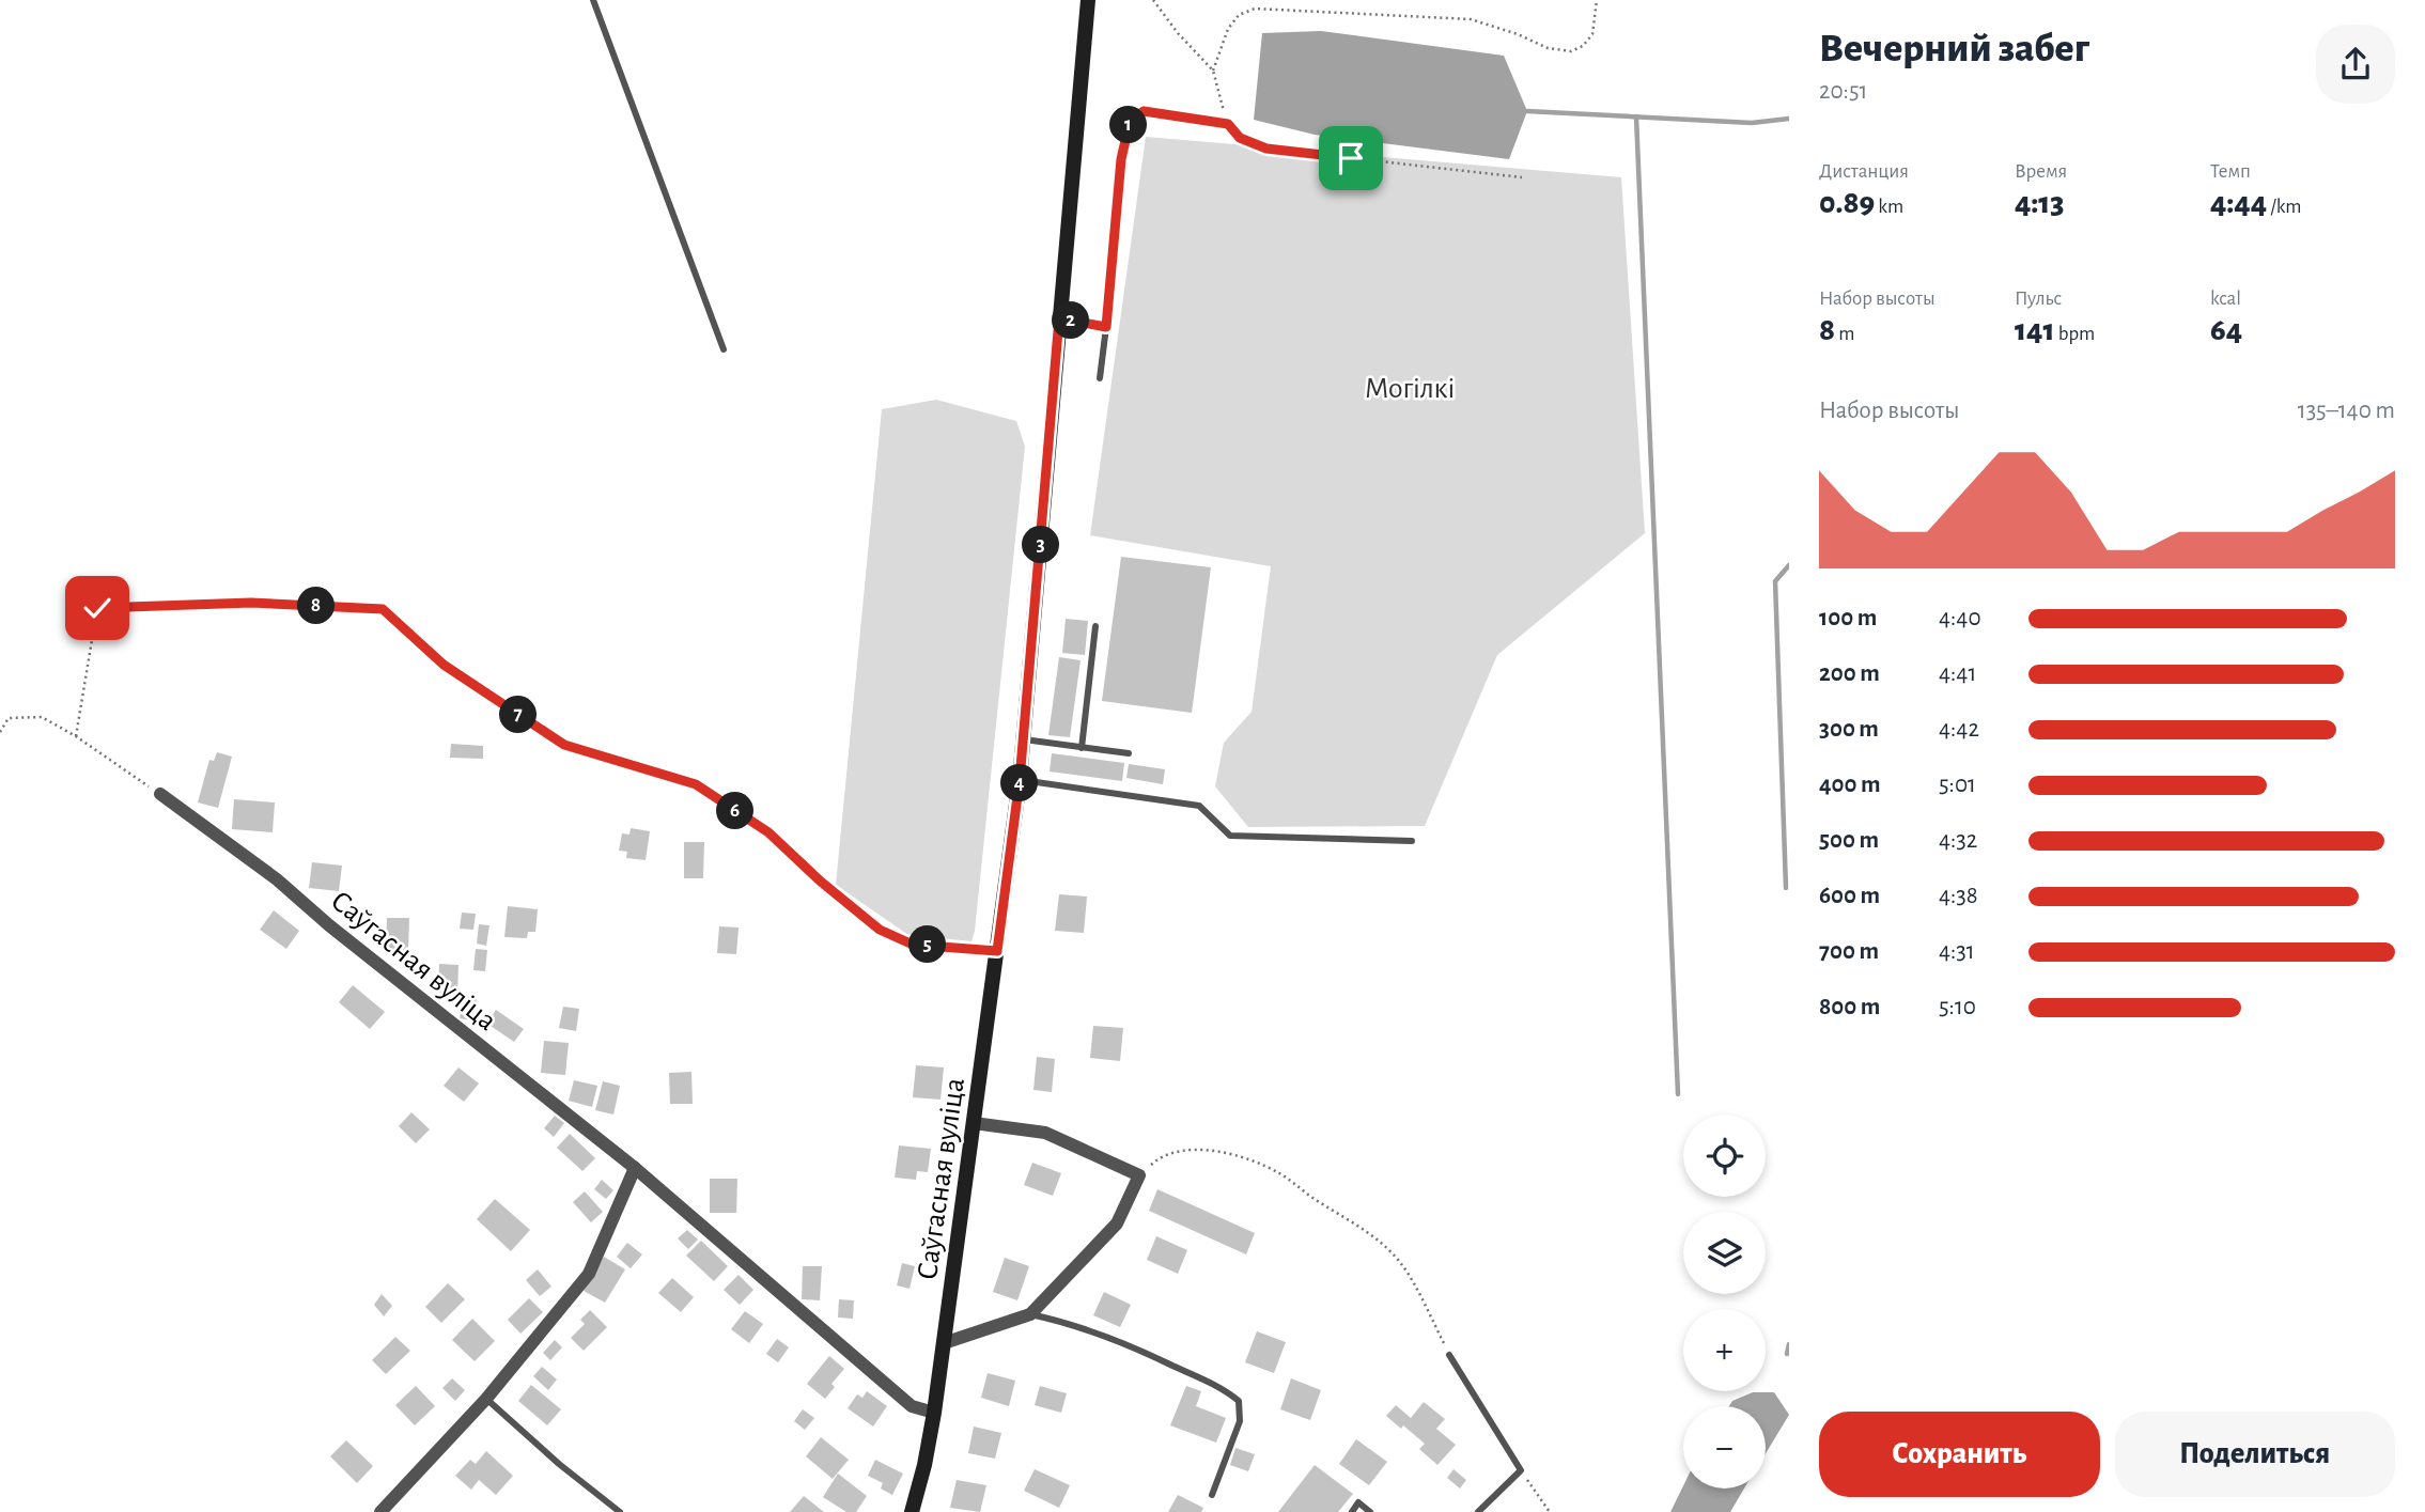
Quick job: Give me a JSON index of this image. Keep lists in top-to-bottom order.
{
  "streets": {
    "main road": ["Саўгасная вуліца"]
  },
  "parks": ["Могілкі"],
  "page": {
    "heading": ["Вечерний забег", "20:51"],
    "pins": [
      "1",
      "2",
      "3",
      "8",
      "7",
      "4",
      "6",
      "5"
    ],
    "stats": [
      ["Дистанция", "0.89 km"],
      ["Время", "4:13"],
      ["Темп", "4:44 /km"],
      ["Набор высоты", "8 m"],
      ["Пульс", "141 bpm"],
      ["kcal", "64"]
    ],
    "chart": ["Набор высоты", "135–140 m"],
    "list": [
      {
        "name": "100 m",
        "note": "4:40"
      },
      {
        "name": "200 m",
        "note": "4:41"
      },
      {
        "name": "300 m",
        "note": "4:42"
      },
      {
        "name": "400 m",
        "note": "5:01"
      },
      {
        "name": "500 m",
        "note": "4:32"
      },
      {
        "name": "600 m",
        "note": "4:38"
      },
      {
        "name": "700 m",
        "note": "4:31"
      },
      {
        "name": "800 m",
        "note": "5:10"
      }
    ],
    "map_buttons": ["+", "−"],
    "buttons": ["Сохранить", "Поделиться"]
  }
}
